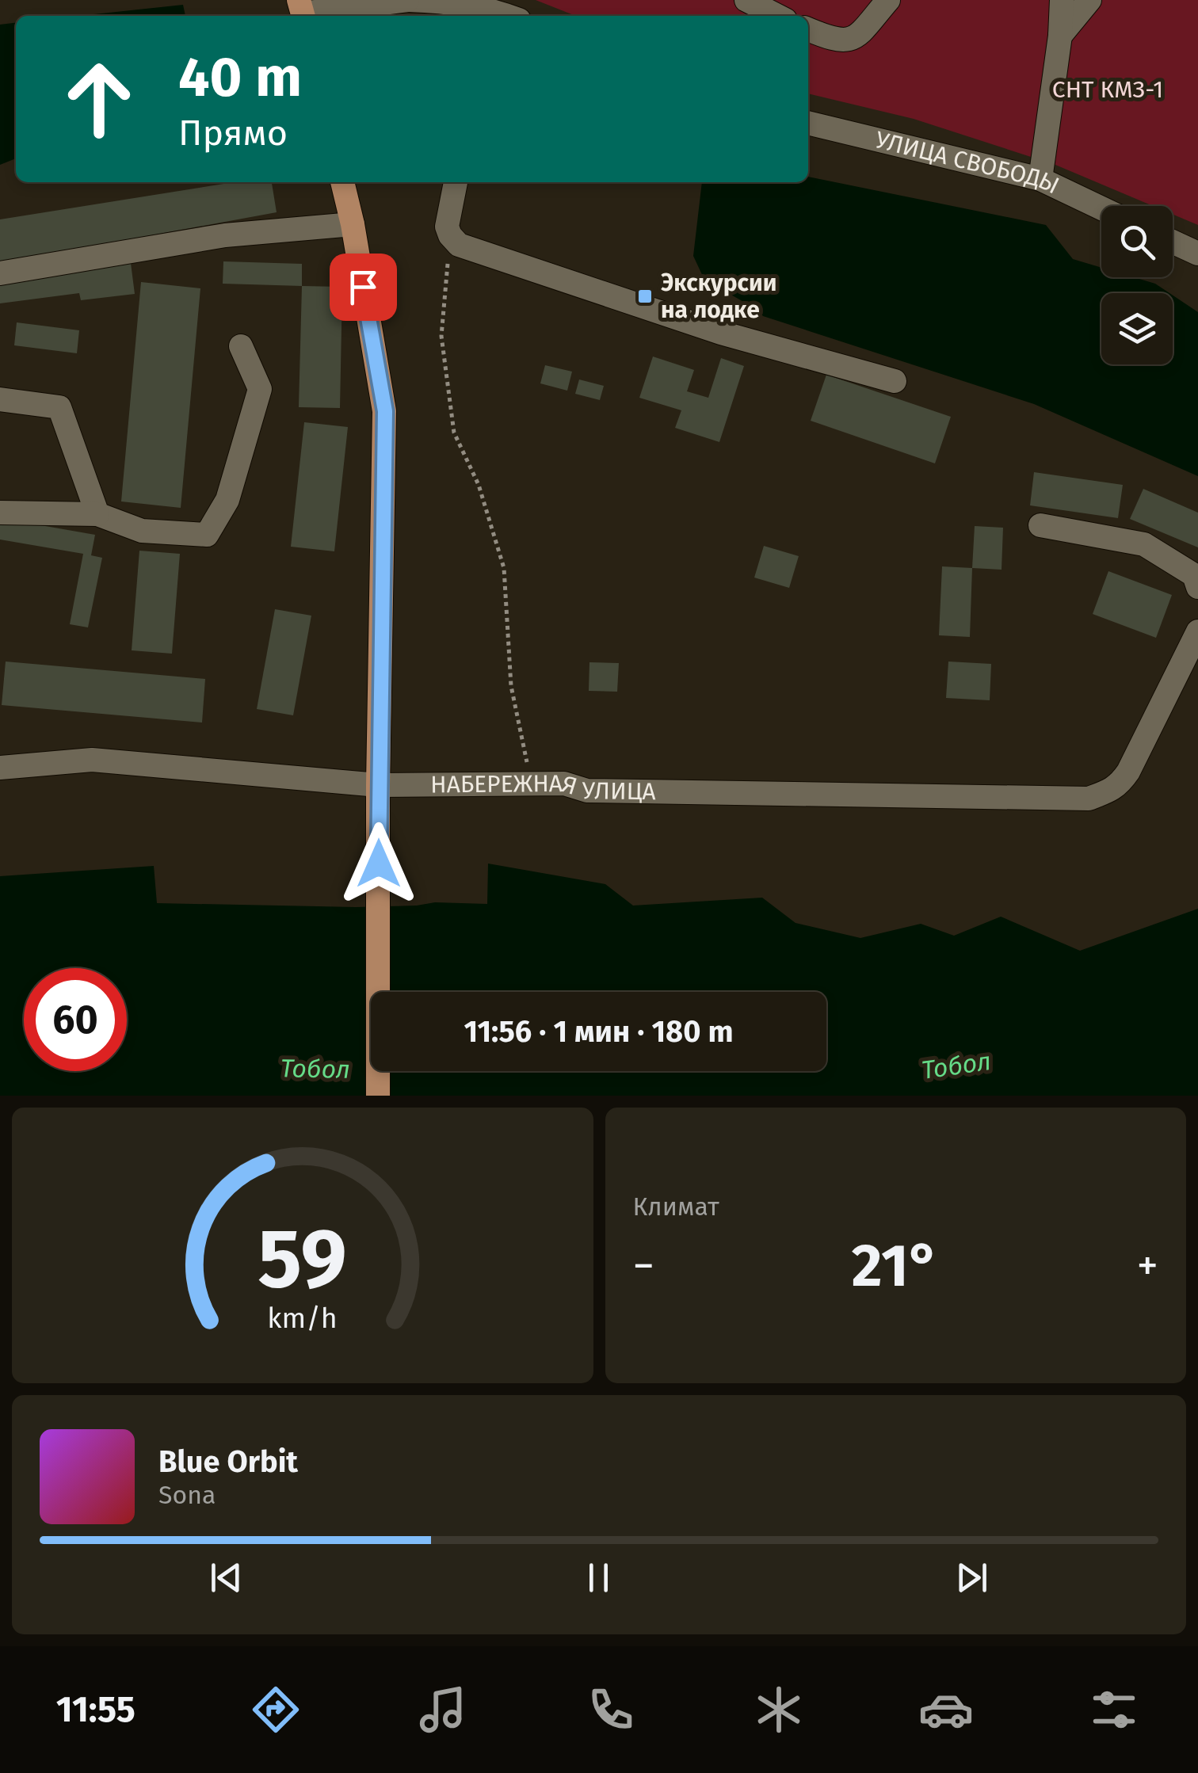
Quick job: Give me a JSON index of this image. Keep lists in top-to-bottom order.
{
  "streets": {
    "street": ["УЛИЦА СВОБОДЫ", "НАБЕРЕЖНАЯ УЛИЦА"]
  },
  "water": ["Тобол"],
  "parks": ["СНТ КМЗ-1"],
  "places": {
    "transit": ["Экскурсии на лодке"]
  },
  "page": {
    "turn": ["40 m", "Прямо"],
    "limit": "60",
    "trip": "11:56 · 1 мин · 180 m",
    "tile": "Климат",
    "heat": ["−", "21°", "+"],
    "song": ["Blue Orbit", "Sona"],
    "tabs": "11:55",
    "gauge": ["59", "km/h"]
  }
}
